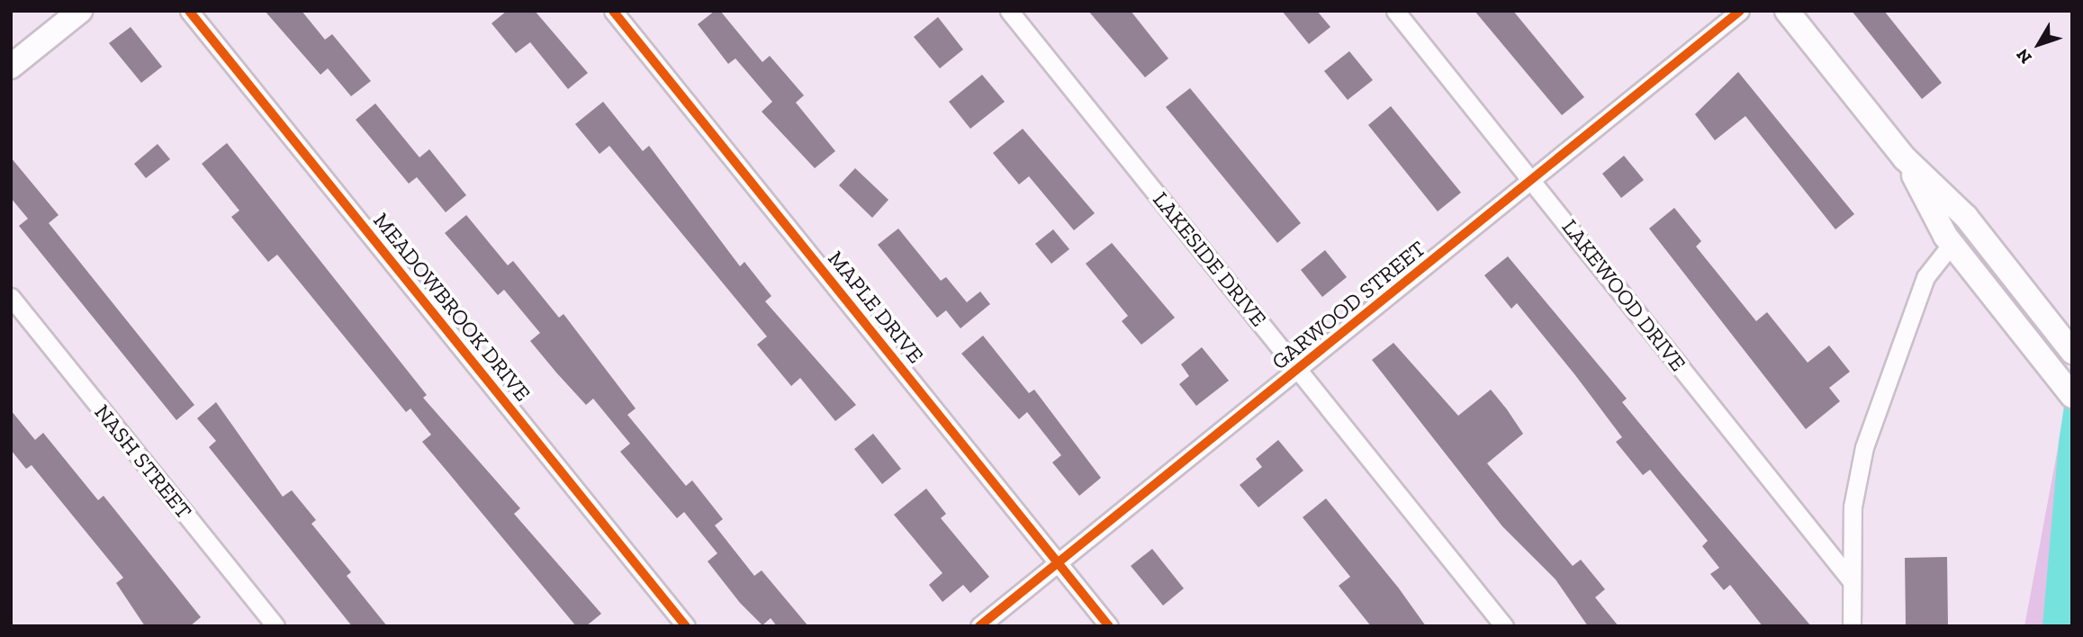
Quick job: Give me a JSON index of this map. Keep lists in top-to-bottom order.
{
  "streets": {
    "street": [
      "LAKESIDE DRIVE",
      "LAKEWOOD DRIVE",
      "GARWOOD STREET",
      "MEADOWBROOK DRIVE",
      "MAPLE DRIVE",
      "NASH STREET"
    ]
  },
  "crossings": [
    ["LAKESIDE DRIVE", "GARWOOD STREET"],
    ["LAKEWOOD DRIVE", "GARWOOD STREET"],
    ["GARWOOD STREET", "MAPLE DRIVE"]
  ],
  "north": "bottom left"
}
